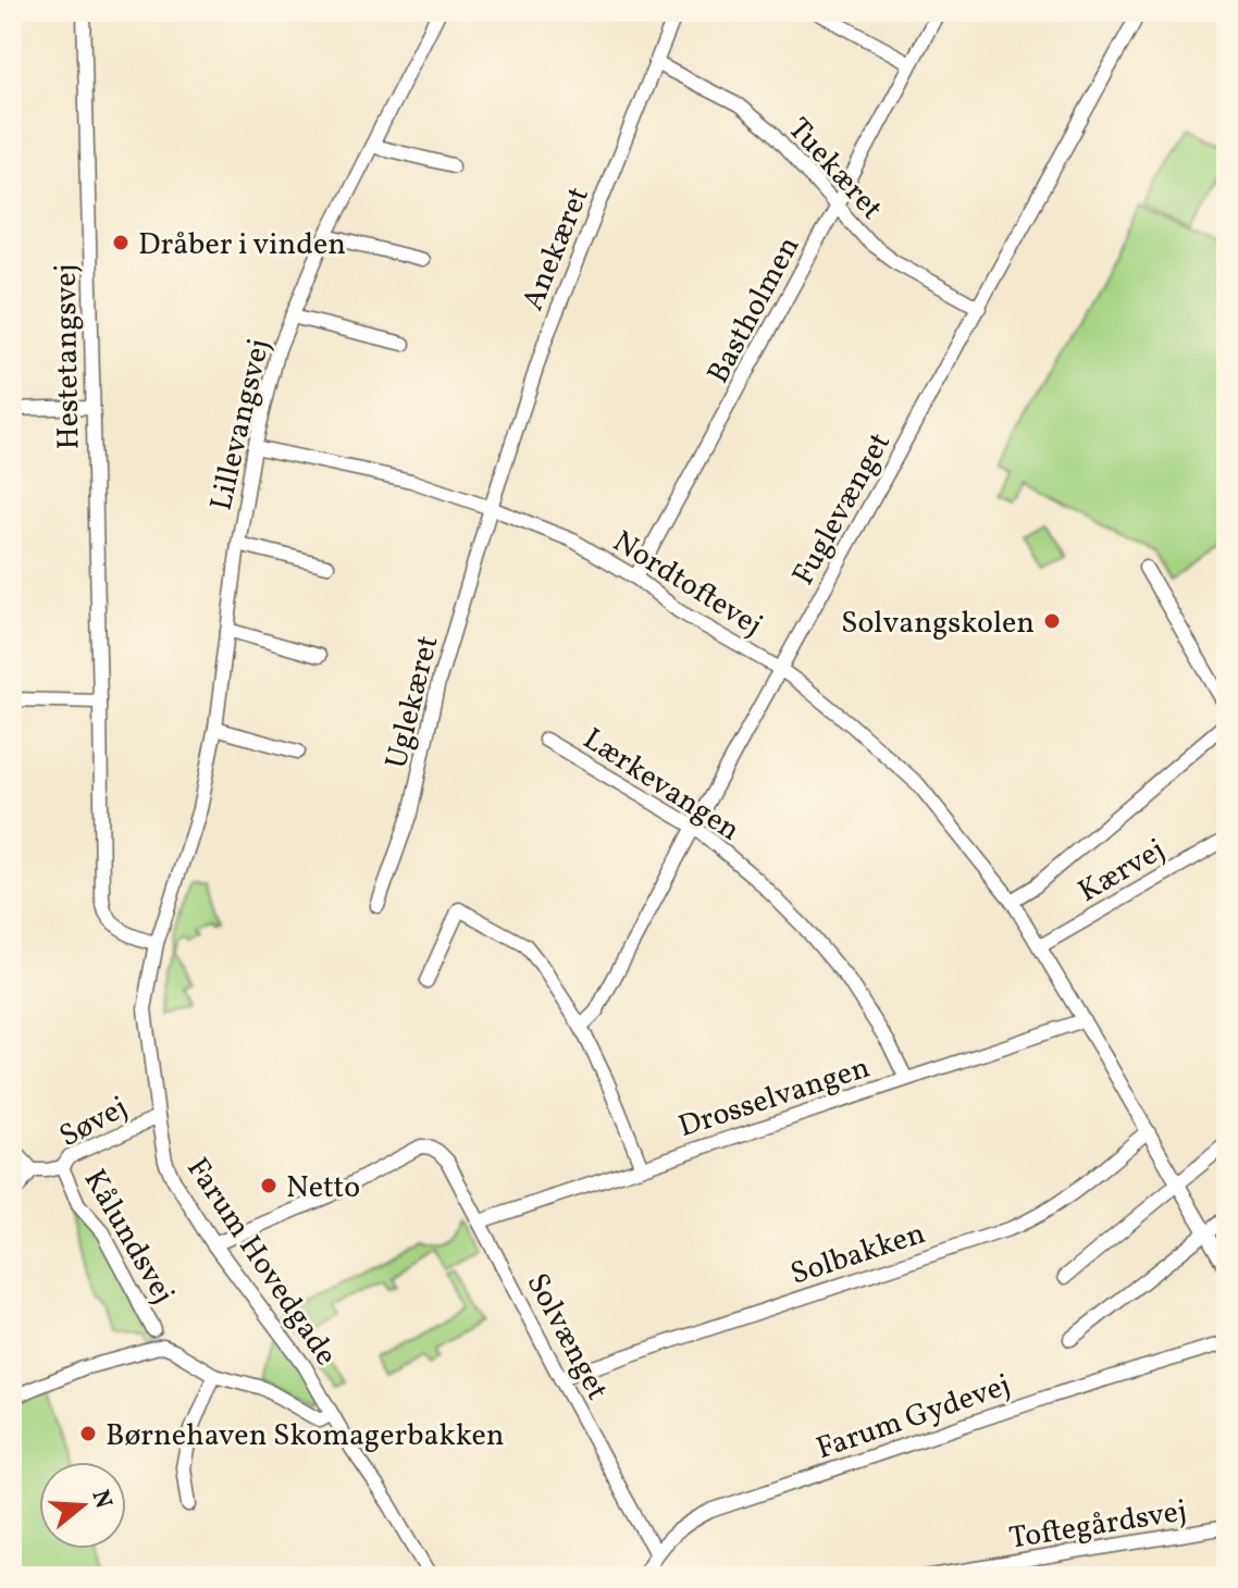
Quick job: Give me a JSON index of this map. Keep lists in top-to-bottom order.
{
  "streets": {
    "street": [
      "Tuekæret",
      "Anekæret",
      "Bastholmen",
      "Hestetangsvej",
      "Lillevangsvej",
      "Fuglevænget",
      "Nordtoftevej",
      "Uglekæret",
      "Lærkevangen",
      "Kærvej",
      "Drosselvangen",
      "Søvej",
      "Kålundsvej",
      "Solbakken",
      "Farum Hovedgade",
      "Solvænget",
      "Farum Gydevej",
      "Toftegårdsvej"
    ]
  },
  "crossings": [
    ["Tuekæret", "Anekæret"],
    ["Tuekæret", "Bastholmen"],
    ["Tuekæret", "Fuglevænget"],
    ["Anekæret", "Nordtoftevej"],
    ["Anekæret", "Uglekæret"],
    ["Bastholmen", "Nordtoftevej"],
    ["Hestetangsvej", "Lillevangsvej"],
    ["Hestetangsvej", "Farum Hovedgade"],
    ["Lillevangsvej", "Nordtoftevej"],
    ["Lillevangsvej", "Farum Hovedgade"],
    ["Fuglevænget", "Nordtoftevej"],
    ["Fuglevænget", "Lærkevangen"],
    ["Nordtoftevej", "Uglekæret"],
    ["Nordtoftevej", "Kærvej"],
    ["Nordtoftevej", "Drosselvangen"],
    ["Nordtoftevej", "Solbakken"],
    ["Lærkevangen", "Drosselvangen"],
    ["Drosselvangen", "Solvænget"],
    ["Søvej", "Kålundsvej"],
    ["Søvej", "Farum Hovedgade"],
    ["Kålundsvej", "Farum Hovedgade"],
    ["Solbakken", "Solvænget"],
    ["Farum Hovedgade", "Solvænget"],
    ["Solvænget", "Farum Gydevej"]
  ],
  "places": [
    "Dråber i vinden",
    "Solvangskolen",
    "Netto",
    "Børnehaven Skomagerbakken"
  ],
  "north": "right"
}
